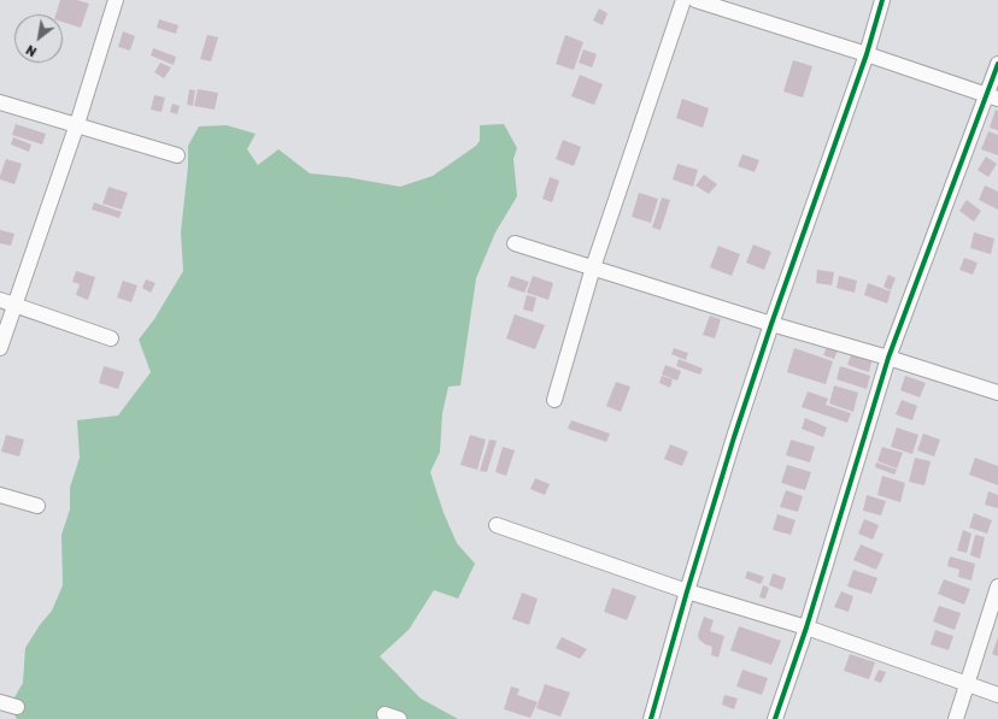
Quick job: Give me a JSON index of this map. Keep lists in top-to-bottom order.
{
  "north": "bottom left"
}
